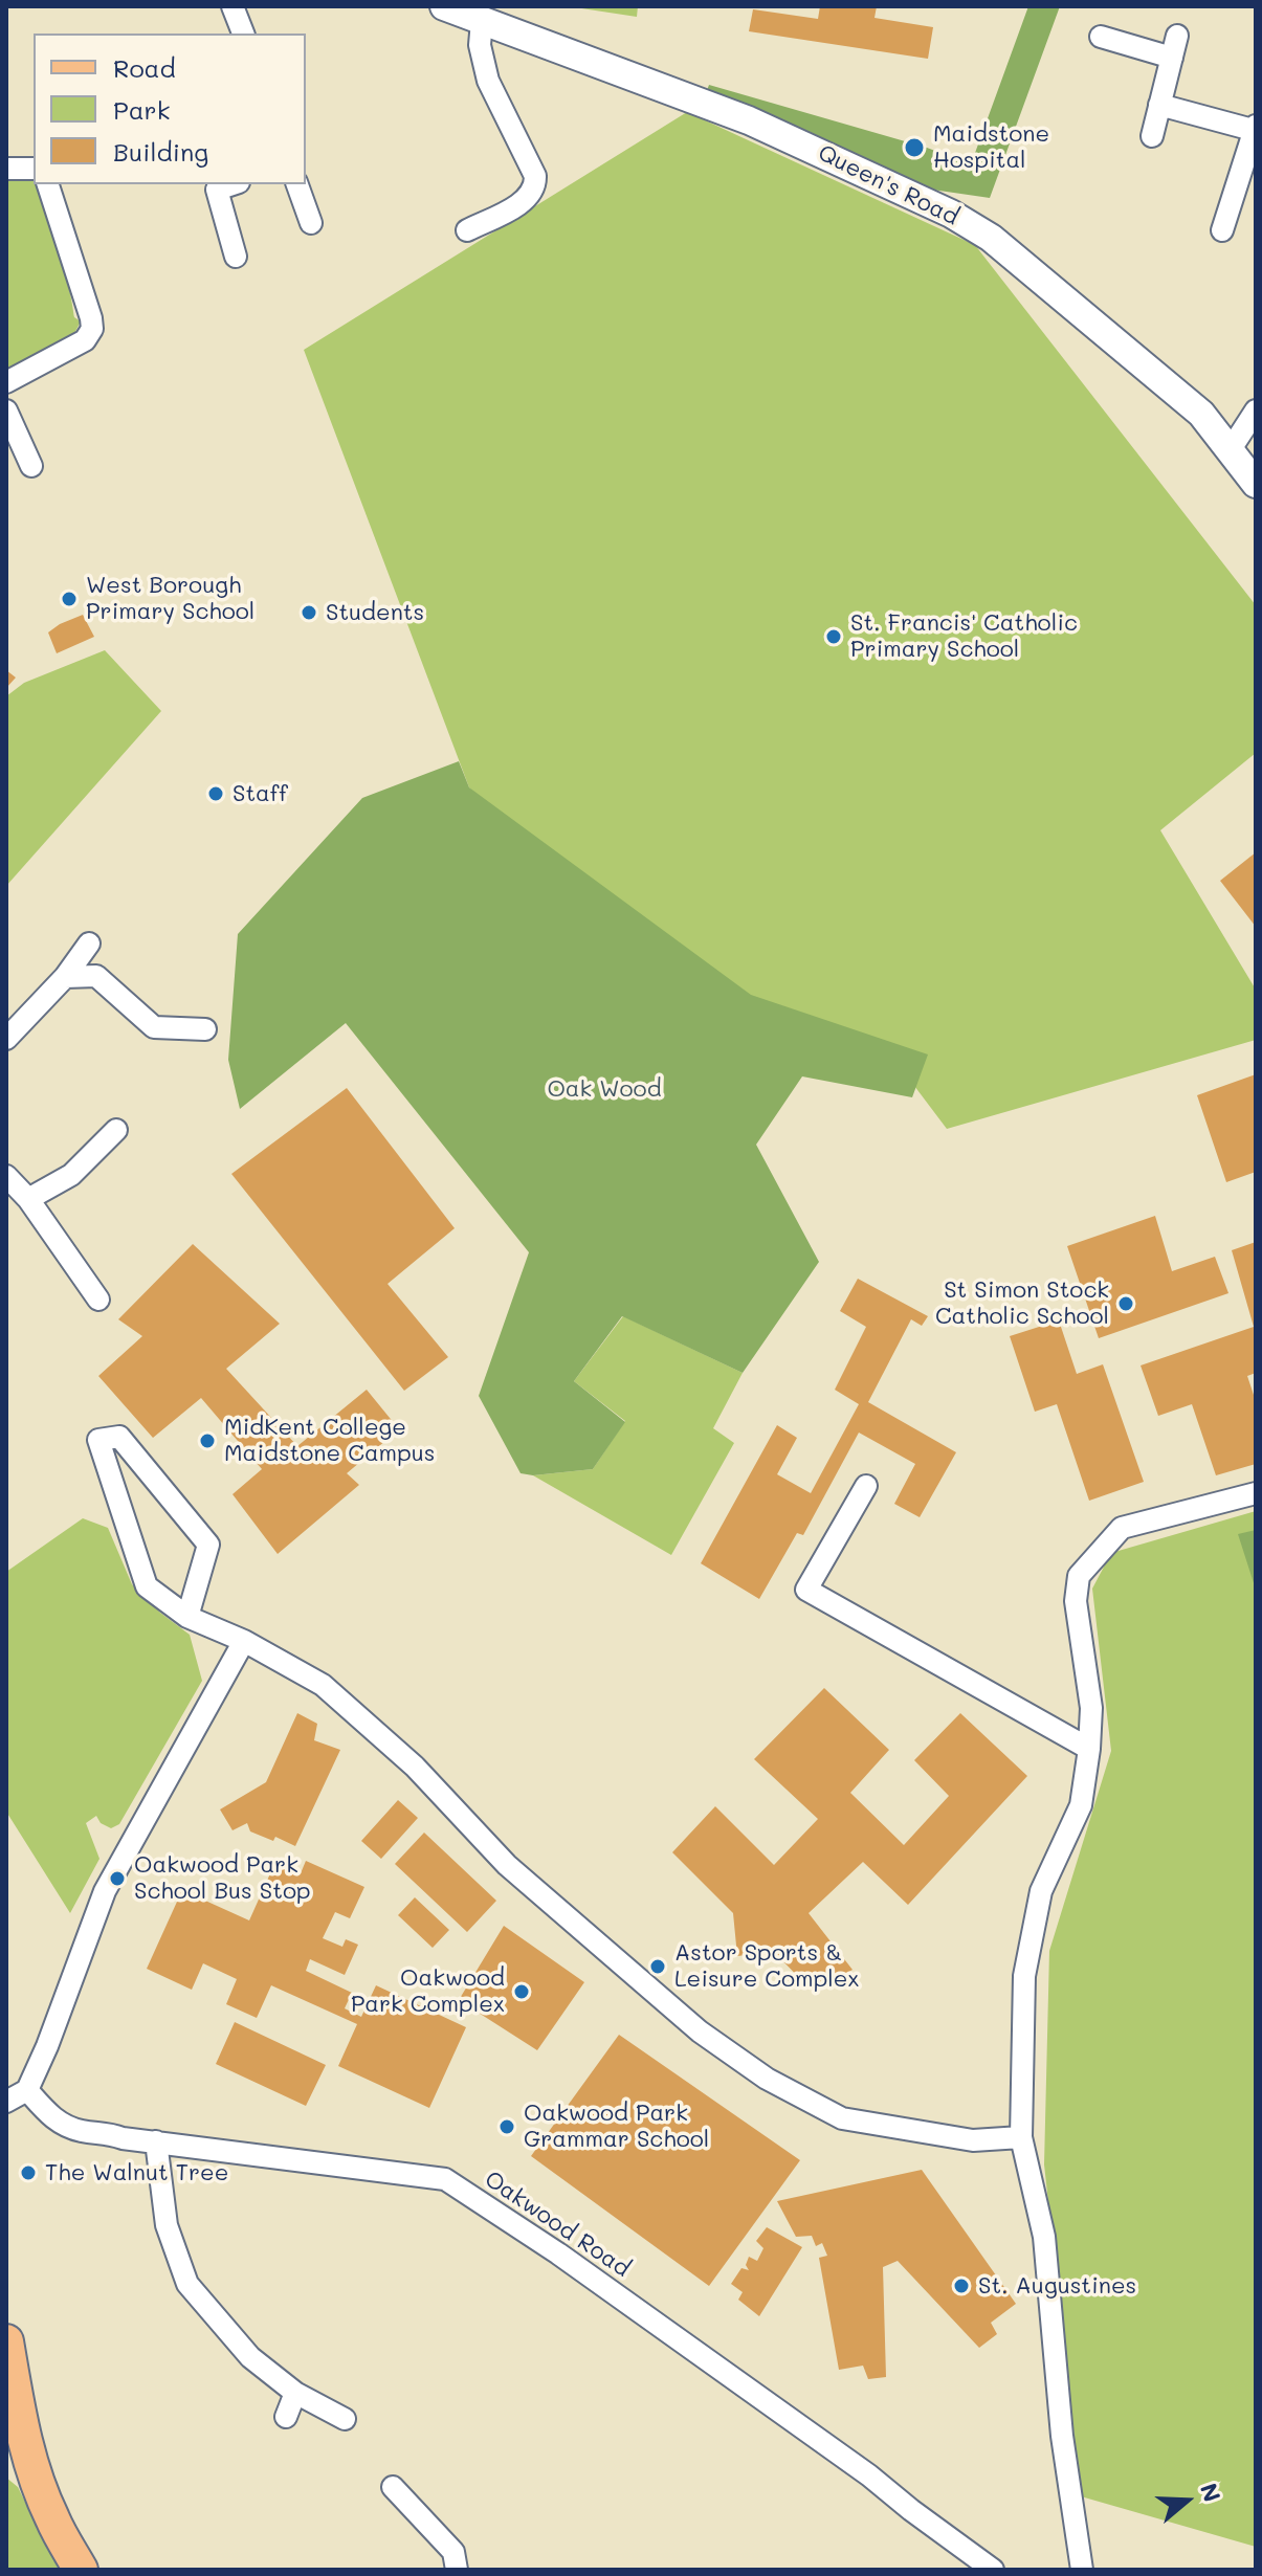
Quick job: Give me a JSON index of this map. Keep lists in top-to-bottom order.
{
  "streets": {
    "street": ["Queen's Road", "Oakwood Road"]
  },
  "parks": ["Oak Wood"],
  "places": [
    "Maidstone Hospital",
    "West Borough Primary School",
    "Students",
    "St. Francis' Catholic Primary School",
    "Staff",
    "St Simon Stock Catholic School",
    "MidKent College Maidstone Campus",
    "Oakwood Park School Bus Stop",
    "Astor Sports & Leisure Complex",
    "Oakwood Park Complex",
    "Oakwood Park Grammar School",
    "The Walnut Tree",
    "St. Augustines"
  ],
  "legend": ["Road", "Park", "Building"],
  "north": "right"
}
